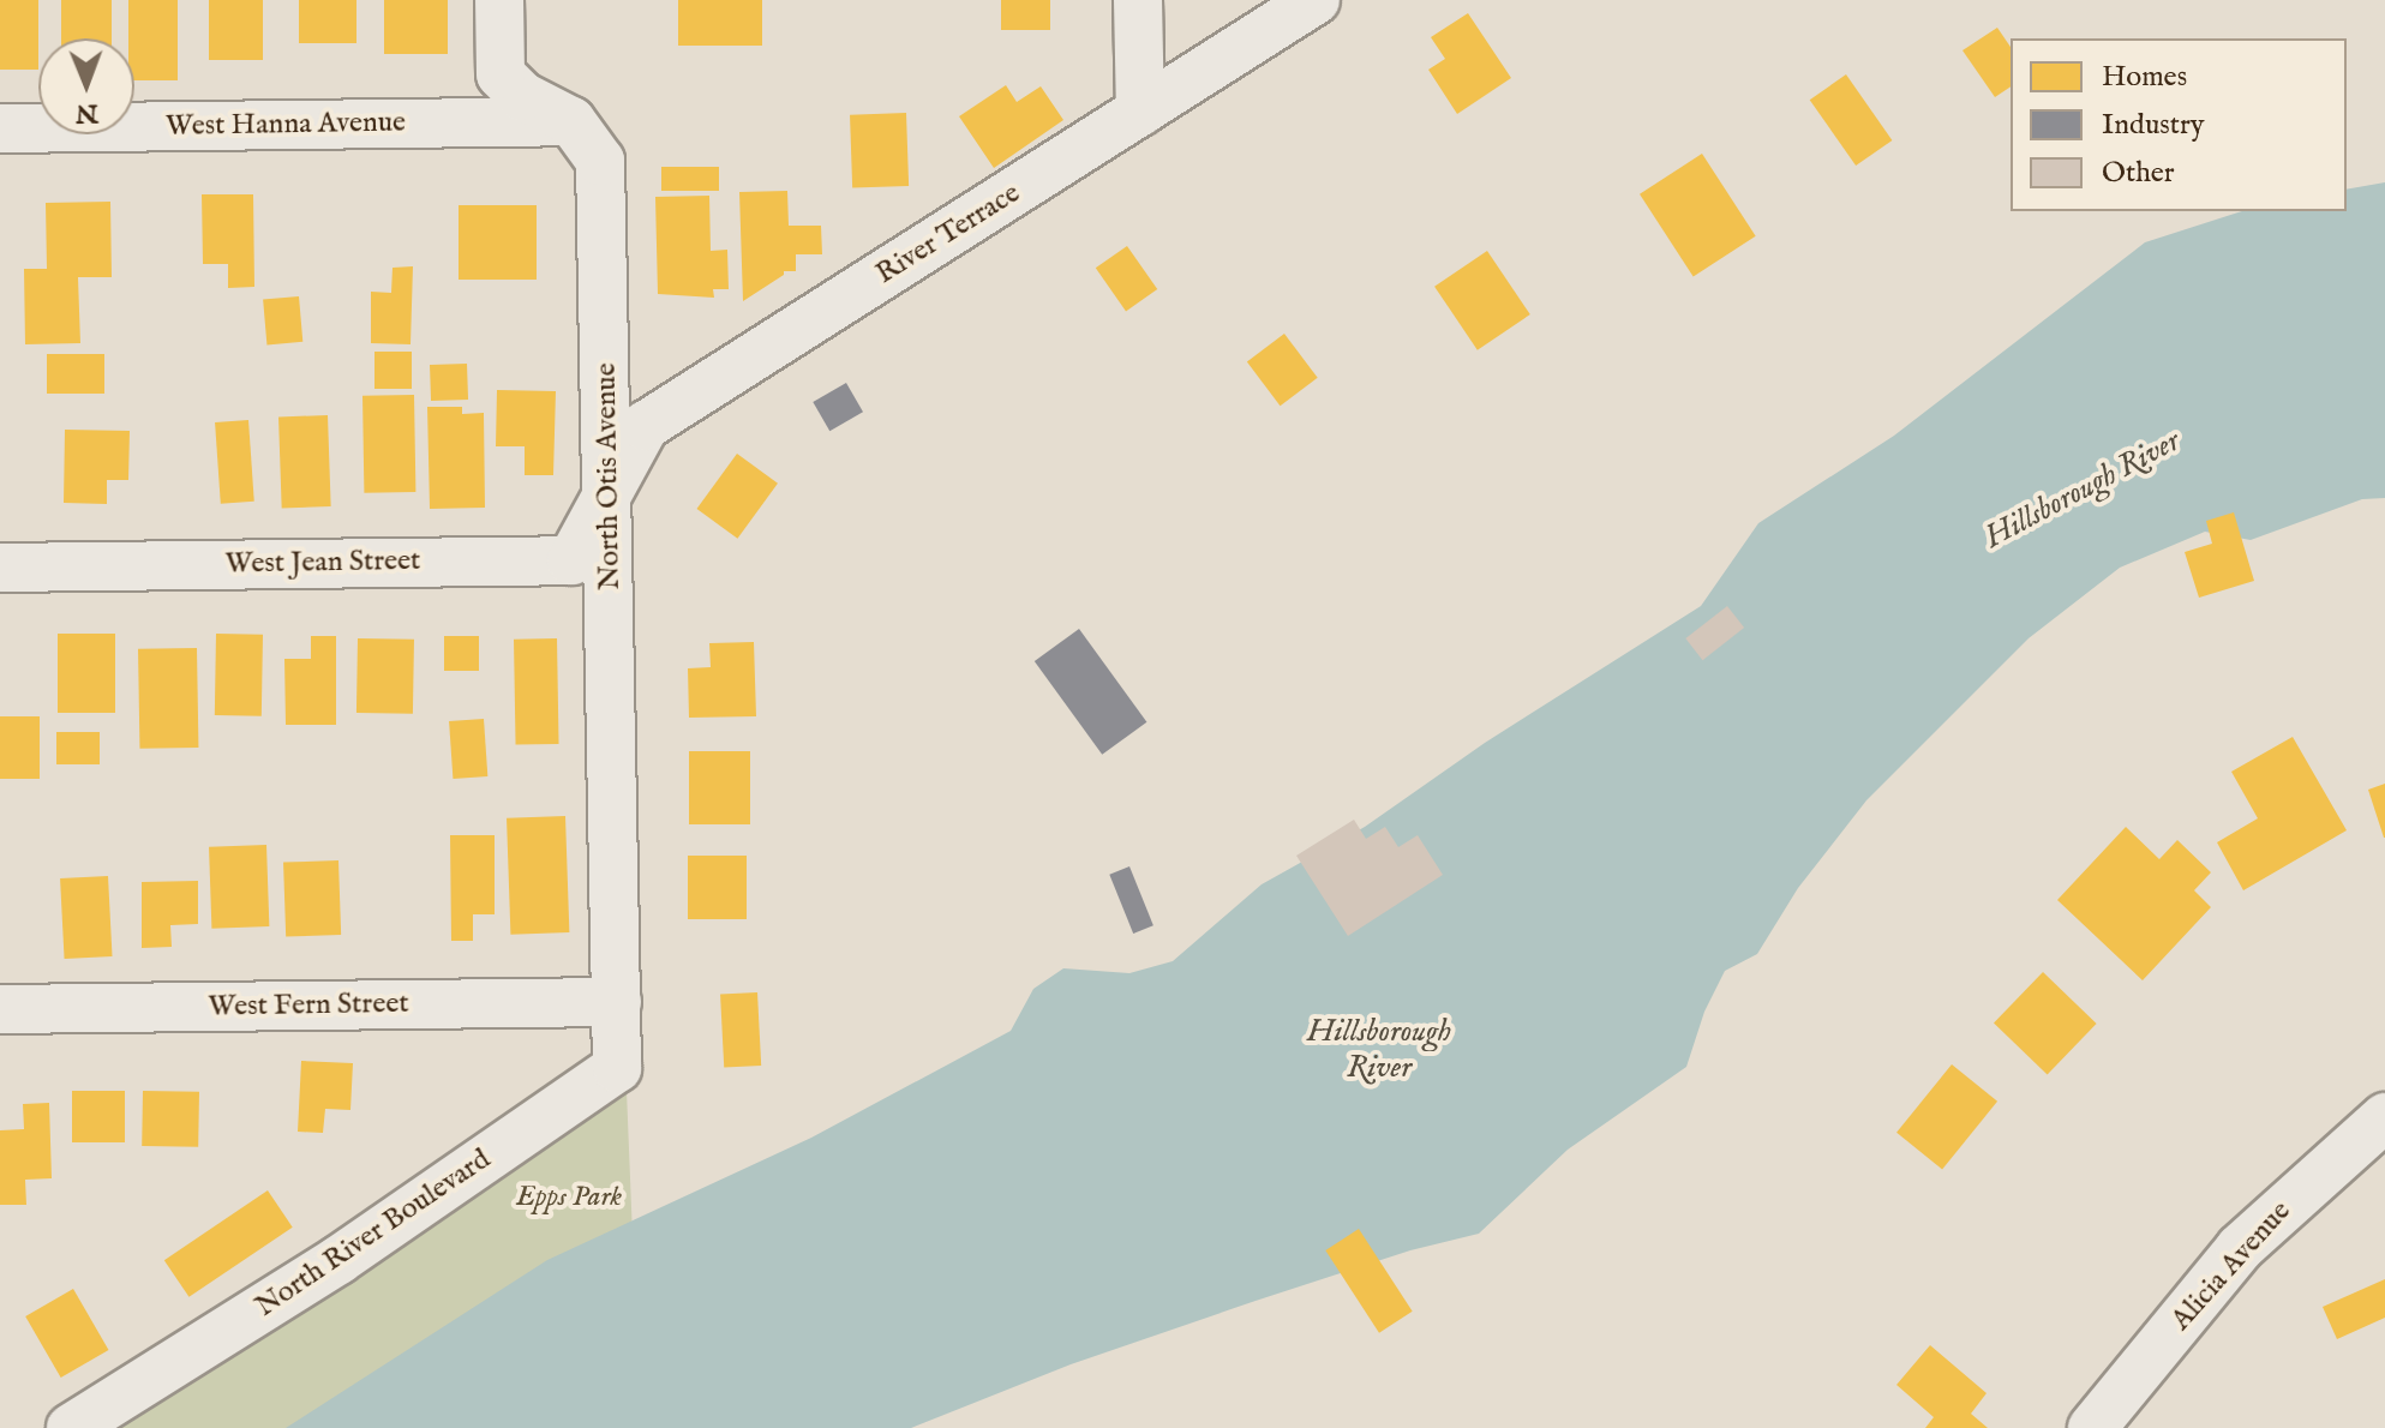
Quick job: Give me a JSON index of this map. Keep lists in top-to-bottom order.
{
  "streets": {
    "street": [
      "West Hanna Avenue",
      "River Terrace",
      "North Otis Avenue",
      "West Jean Street",
      "West Fern Street",
      "North River Boulevard",
      "Alicia Avenue"
    ]
  },
  "crossings": [
    ["West Hanna Avenue", "North Otis Avenue"],
    ["River Terrace", "North Otis Avenue"],
    ["River Terrace", "West Jean Street"],
    ["North Otis Avenue", "West Jean Street"],
    ["North Otis Avenue", "West Fern Street"],
    ["North Otis Avenue", "North River Boulevard"],
    ["West Fern Street", "North River Boulevard"]
  ],
  "water": ["Hillsborough River"],
  "parks": ["Epps Park"],
  "legend": ["Homes", "Industry", "Other"],
  "north": "bottom"
}
